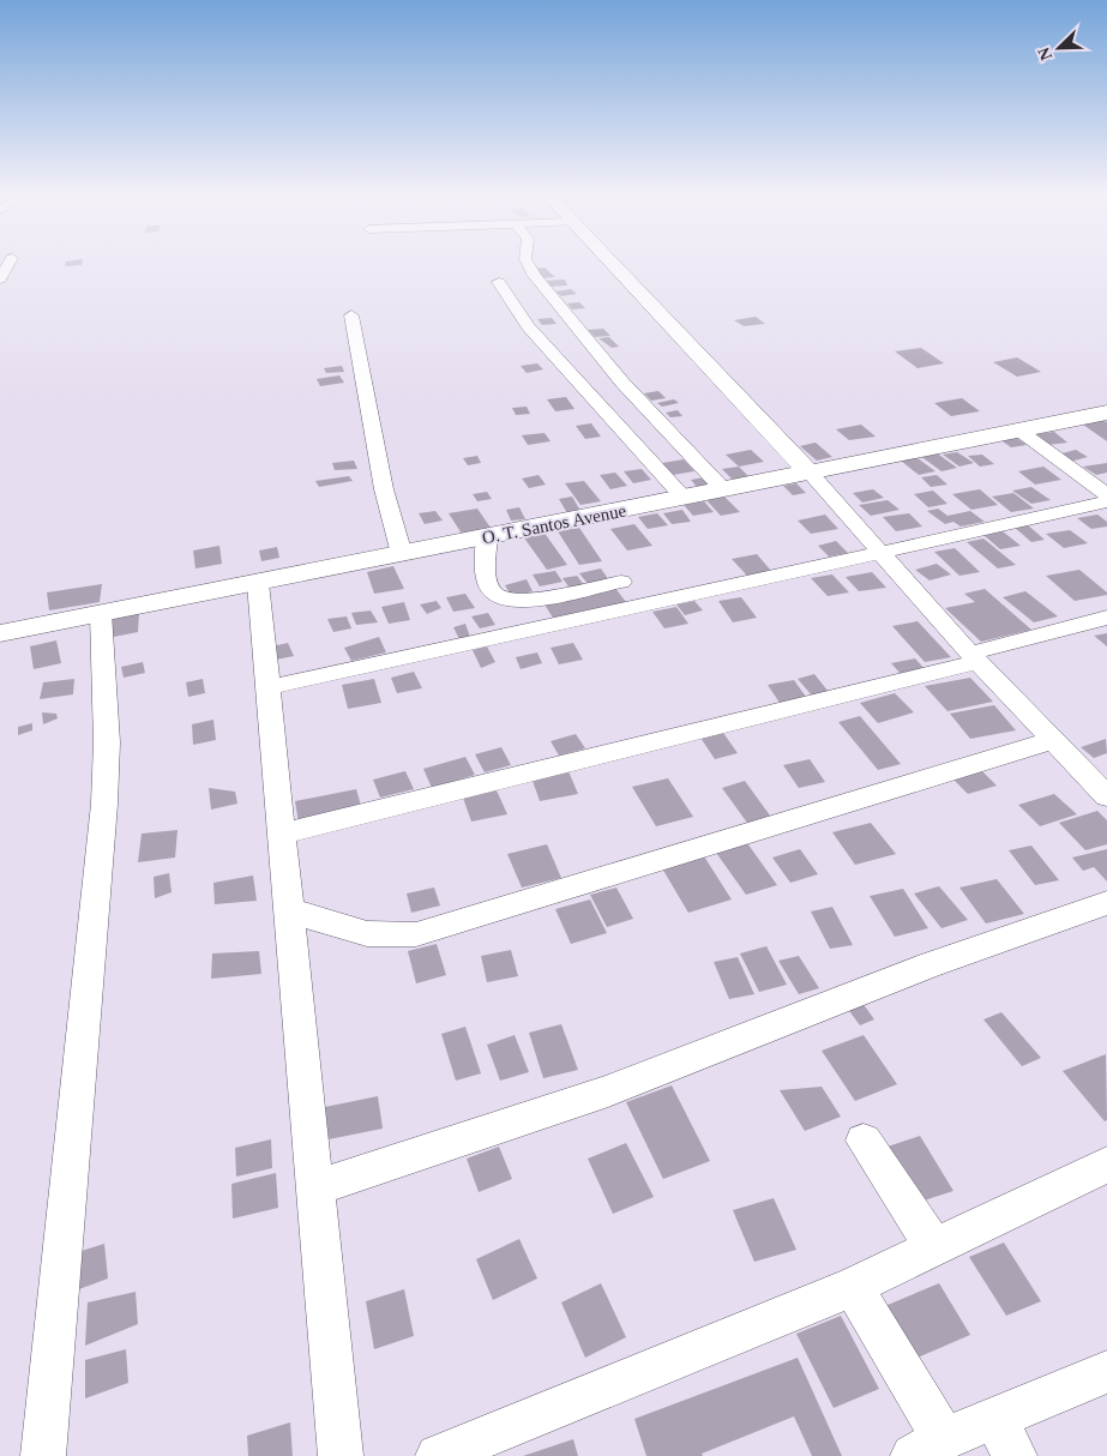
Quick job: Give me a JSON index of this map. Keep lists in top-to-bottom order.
{
  "streets": {
    "street": ["O. T. Santos Avenue"]
  },
  "north": "bottom left"
}
